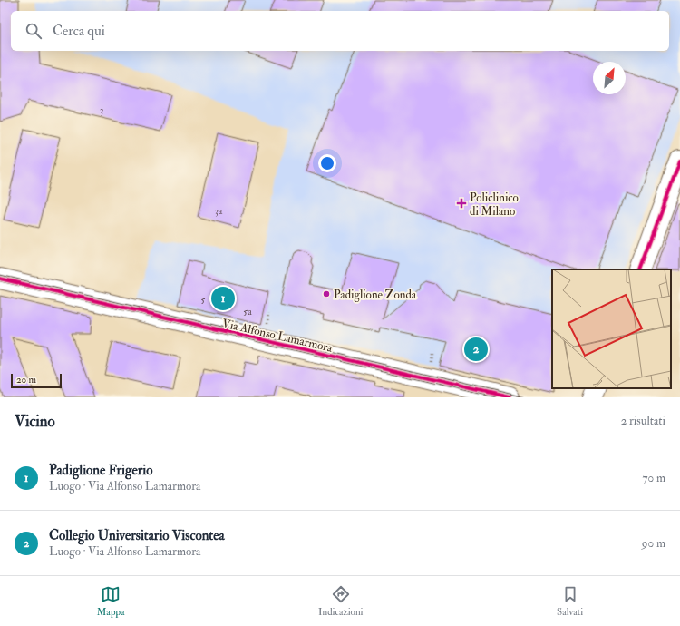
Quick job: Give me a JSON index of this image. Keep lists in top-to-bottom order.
{
  "streets": {
    "street": ["Via Alfonso Lamarmora"]
  },
  "places": {
    "health": ["Policlinico di Milano"],
    "other": ["Padiglione Zonda"]
  },
  "house_numbers": [
    "3",
    "3a",
    "5",
    "5a"
  ],
  "scale_bar": "20 m",
  "north": "top right",
  "page": {
    "search": "Cerca qui",
    "pins": ["1", "2"],
    "scale": "20 m",
    "heading": ["Vicino", "2 risultati"],
    "list": [
      {
        "mark": "1",
        "name": "Padiglione Frigerio",
        "note": "Luogo · Via Alfonso Lamarmora",
        "value": "70 m"
      },
      {
        "mark": "2",
        "name": "Collegio Universitario Viscontea",
        "note": "Luogo · Via Alfonso Lamarmora",
        "value": "90 m"
      }
    ],
    "nav": ["Mappa", "Indicazioni", "Salvati"]
  }
}
